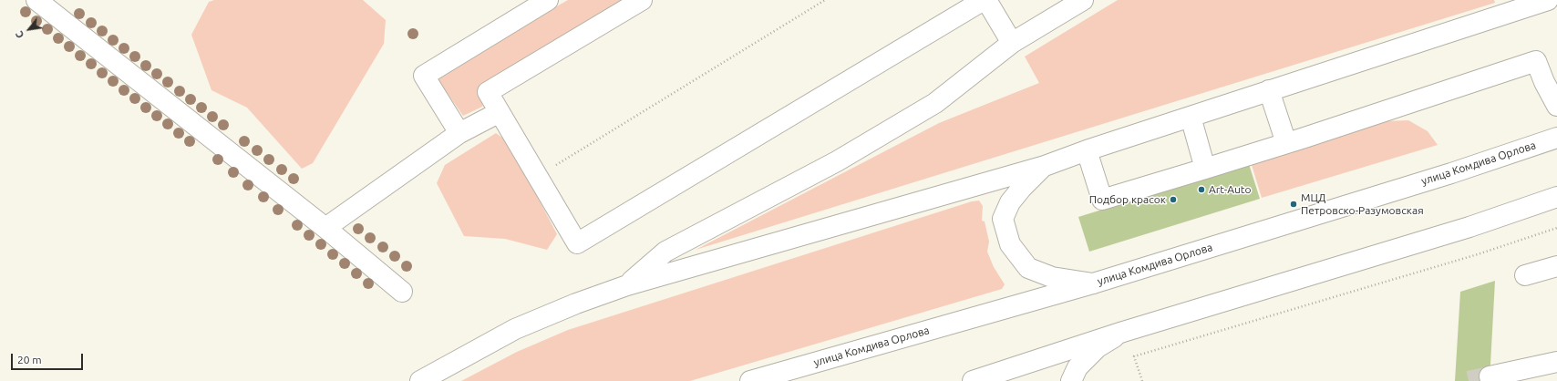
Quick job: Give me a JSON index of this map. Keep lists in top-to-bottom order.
{
  "streets": {
    "street": ["улица Комдива Орлова"]
  },
  "places": ["Art-Auto", "Подбор красок", "МЦД Петровско-Разумовская"],
  "scale_bar": "20 m",
  "north": "bottom left"
}
